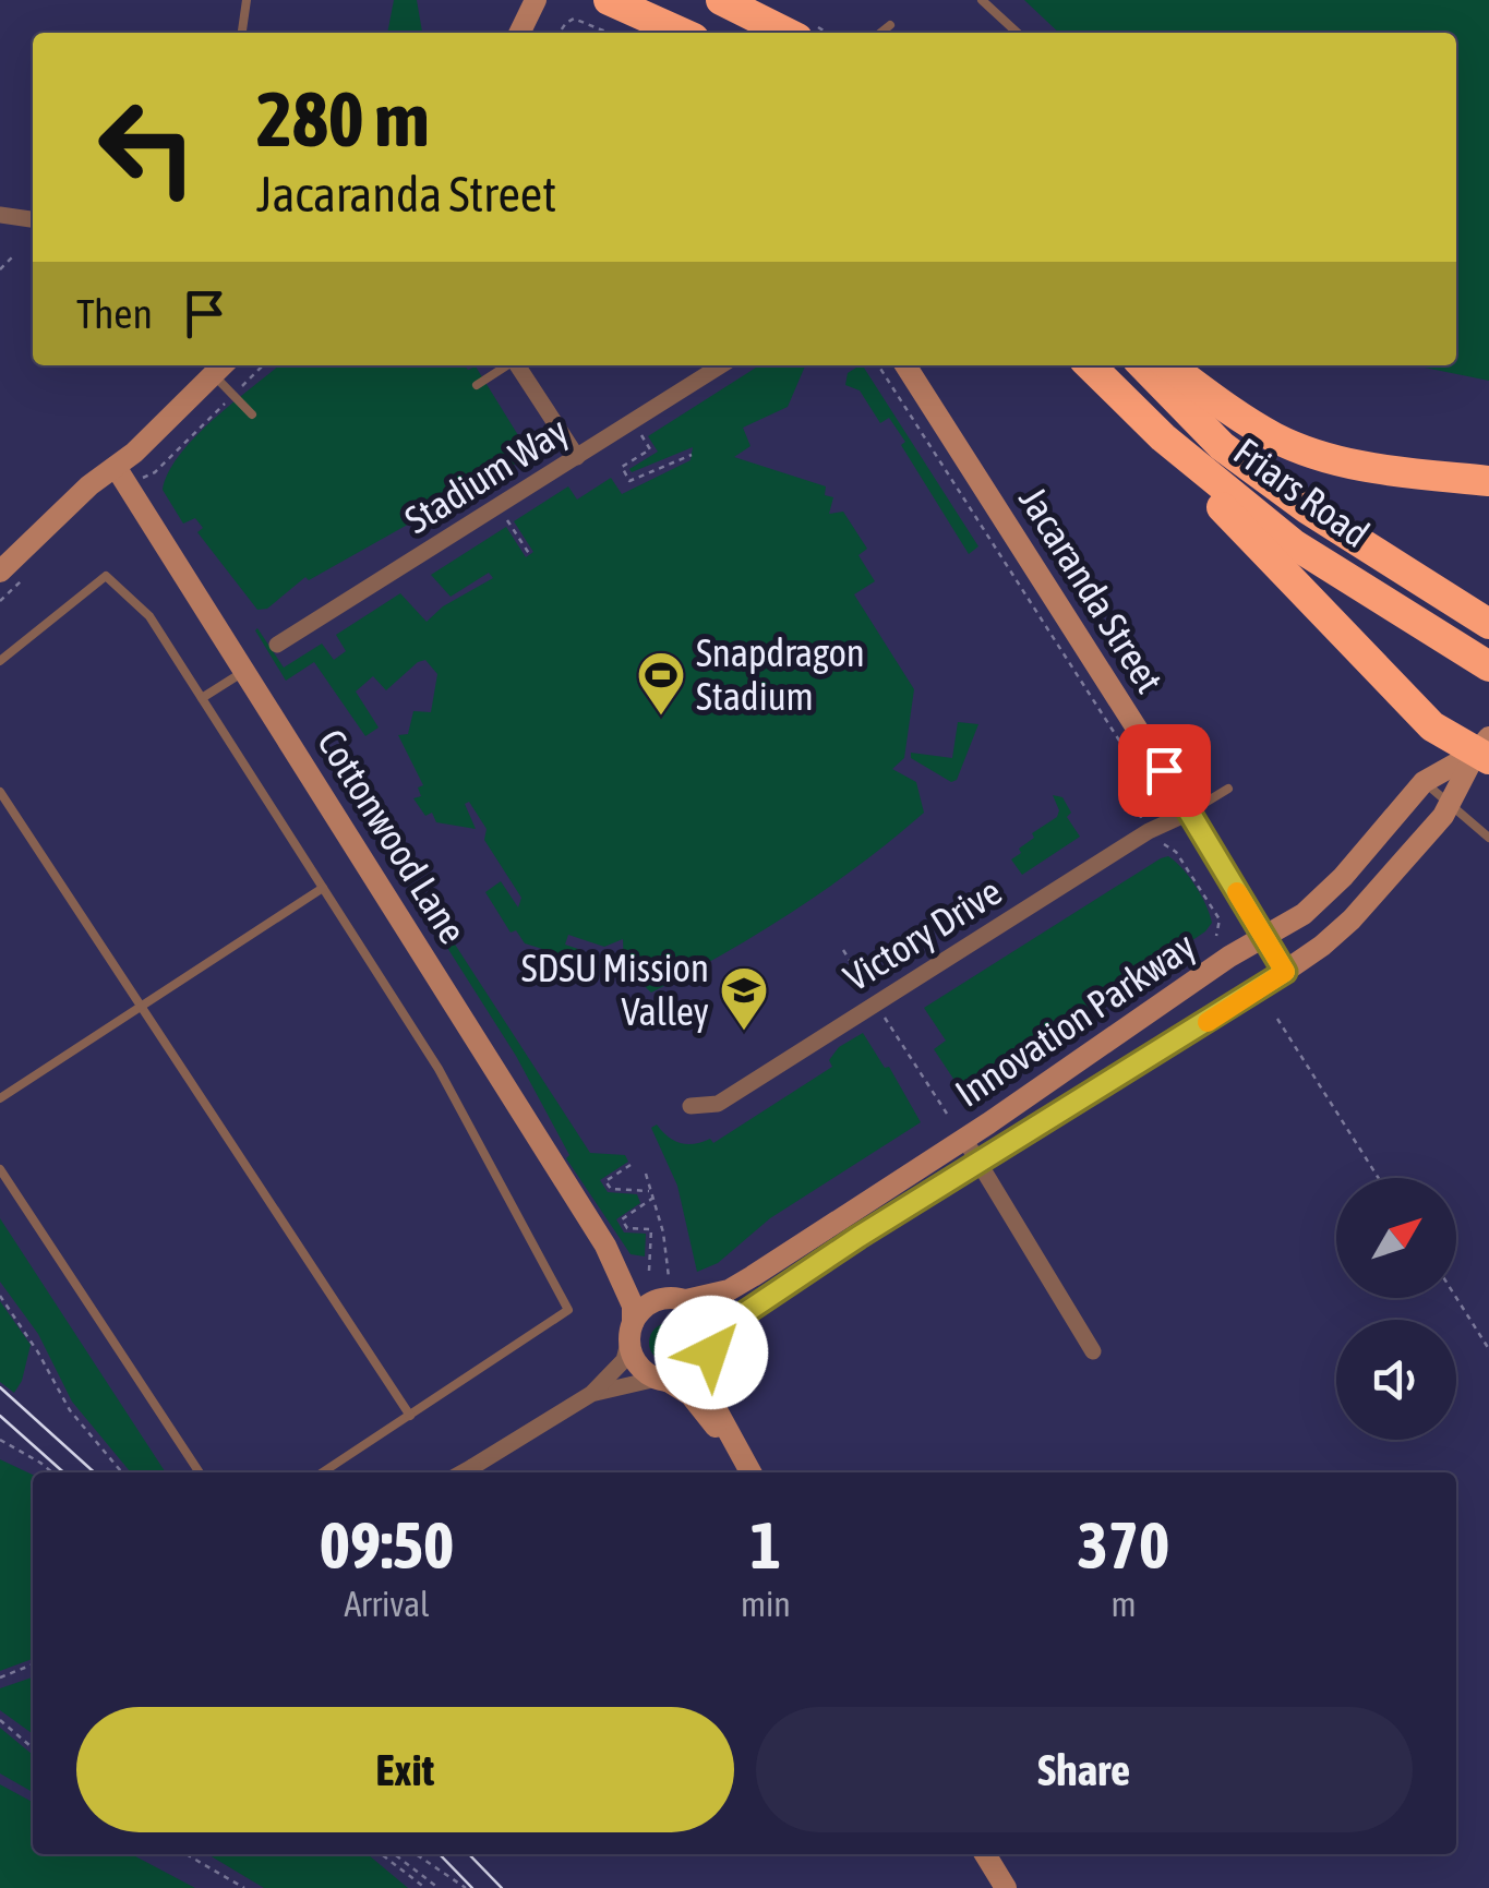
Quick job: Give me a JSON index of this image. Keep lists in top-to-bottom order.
{
  "streets": {
    "highway": ["Friars Road"],
    "street": [
      "Stadium Way",
      "Jacaranda Street",
      "Cottonwood Lane",
      "Victory Drive",
      "Innovation Parkway"
    ]
  },
  "crossings": [
    ["Jacaranda Street", "Victory Drive"],
    ["Jacaranda Street", "Innovation Parkway"],
    ["Cottonwood Lane", "Innovation Parkway"]
  ],
  "places": {
    "sports": ["Snapdragon Stadium"],
    "school or university": ["SDSU Mission Valley"]
  },
  "north": "top right",
  "page": {
    "turn": ["280 m", "Jacaranda Street"],
    "then": "Then",
    "eta": [
      "09:50",
      "Arrival",
      "1",
      "min",
      "370",
      "m"
    ],
    "buttons": ["Exit", "Share"]
  }
}
